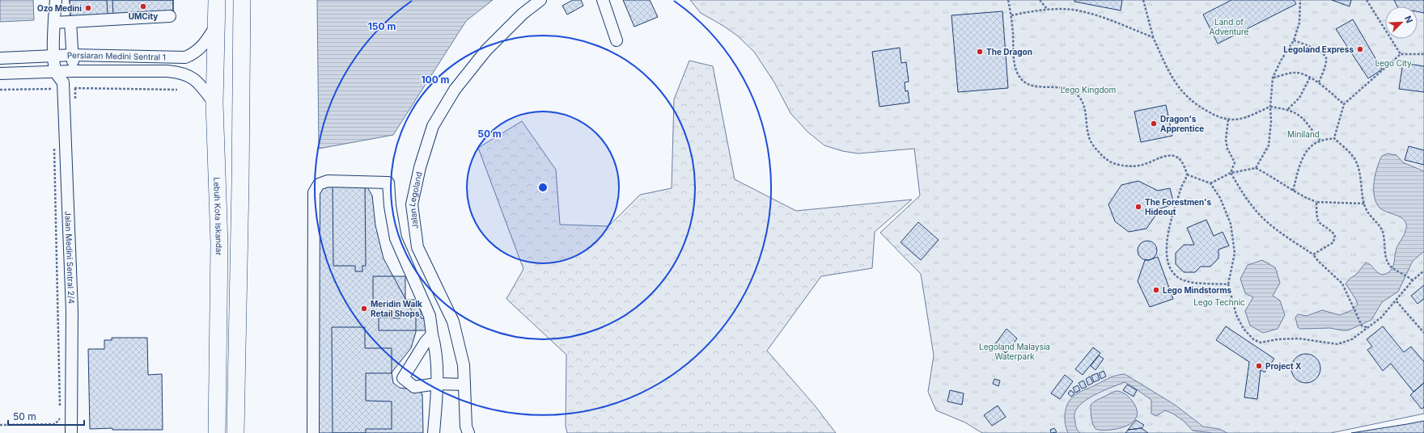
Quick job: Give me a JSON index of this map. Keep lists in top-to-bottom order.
{
  "streets": {
    "highway": ["Lebuh Kota Iskandar"],
    "street": ["Persiaran Medini Sentral 1", "Jalan Legoland", "Jalan Medini Sentral 2/4"]
  },
  "crossings": [
    ["Persiaran Medini Sentral 1", "Lebuh Kota Iskandar"]
  ],
  "parks": [
    "Land of Adventure",
    "Lego City",
    "Lego Kingdom",
    "Miniland",
    "Lego Technic",
    "Legoland Malaysia Waterpark"
  ],
  "places": [
    "UMCity",
    "Ozo Medini",
    "Legoland Express",
    "The Dragon",
    "Dragon's Apprentice",
    "The Forestmen's Hideout",
    "Lego Mindstorms",
    "Meridin Walk Retail Shops",
    "Project X"
  ],
  "scale_bar": "50 m",
  "north": "top right",
  "rings": ["150 m", "100 m", "50 m"]
}
